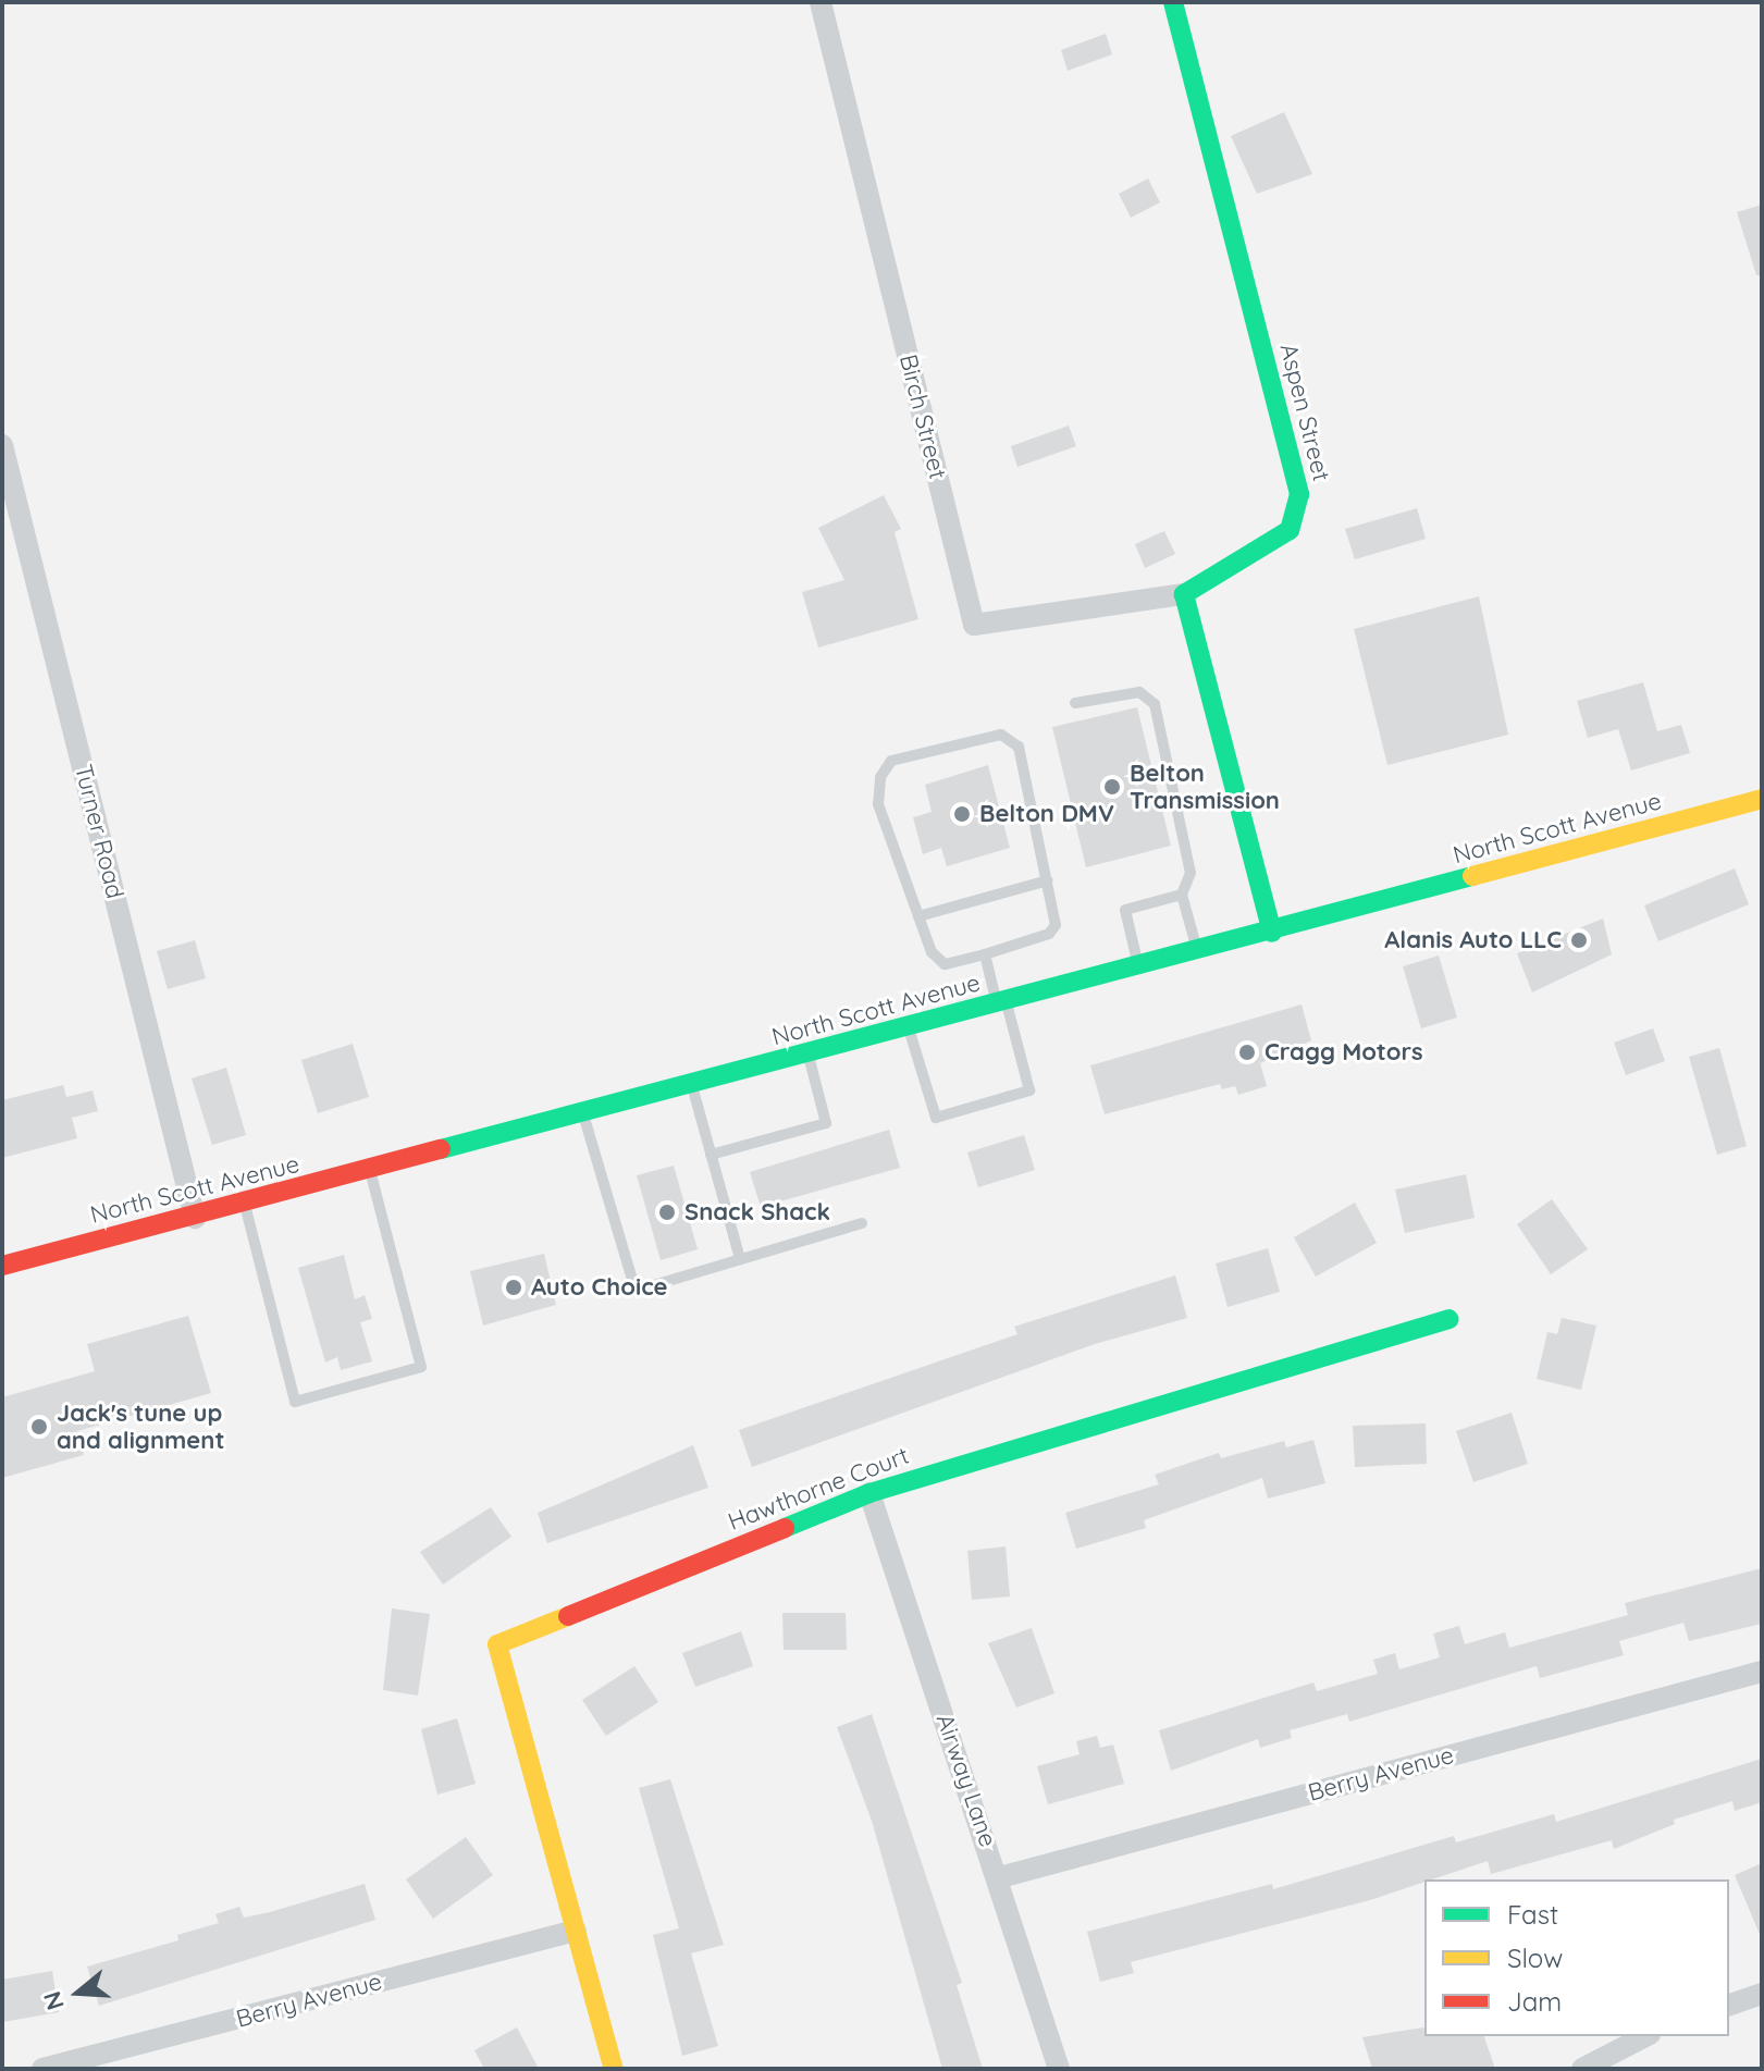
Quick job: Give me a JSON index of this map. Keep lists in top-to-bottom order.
{
  "streets": {
    "street": [
      "Aspen Street",
      "Birch Street",
      "North Scott Avenue",
      "Turner Road",
      "Hawthorne Court",
      "Berry Avenue",
      "Airway Lane"
    ]
  },
  "crossings": [
    ["Aspen Street", "Birch Street"],
    ["North Scott Avenue", "Turner Road"],
    ["Hawthorne Court", "Berry Avenue"],
    ["Hawthorne Court", "Airway Lane"],
    ["Berry Avenue", "Airway Lane"]
  ],
  "places": [
    "Belton Transmission",
    "Belton DMV",
    "Alanis Auto LLC",
    "Cragg Motors",
    "Snack Shack",
    "Auto Choice",
    "Jack's tune up and alignment"
  ],
  "legend": ["Fast", "Slow", "Jam"],
  "north": "left"
}
